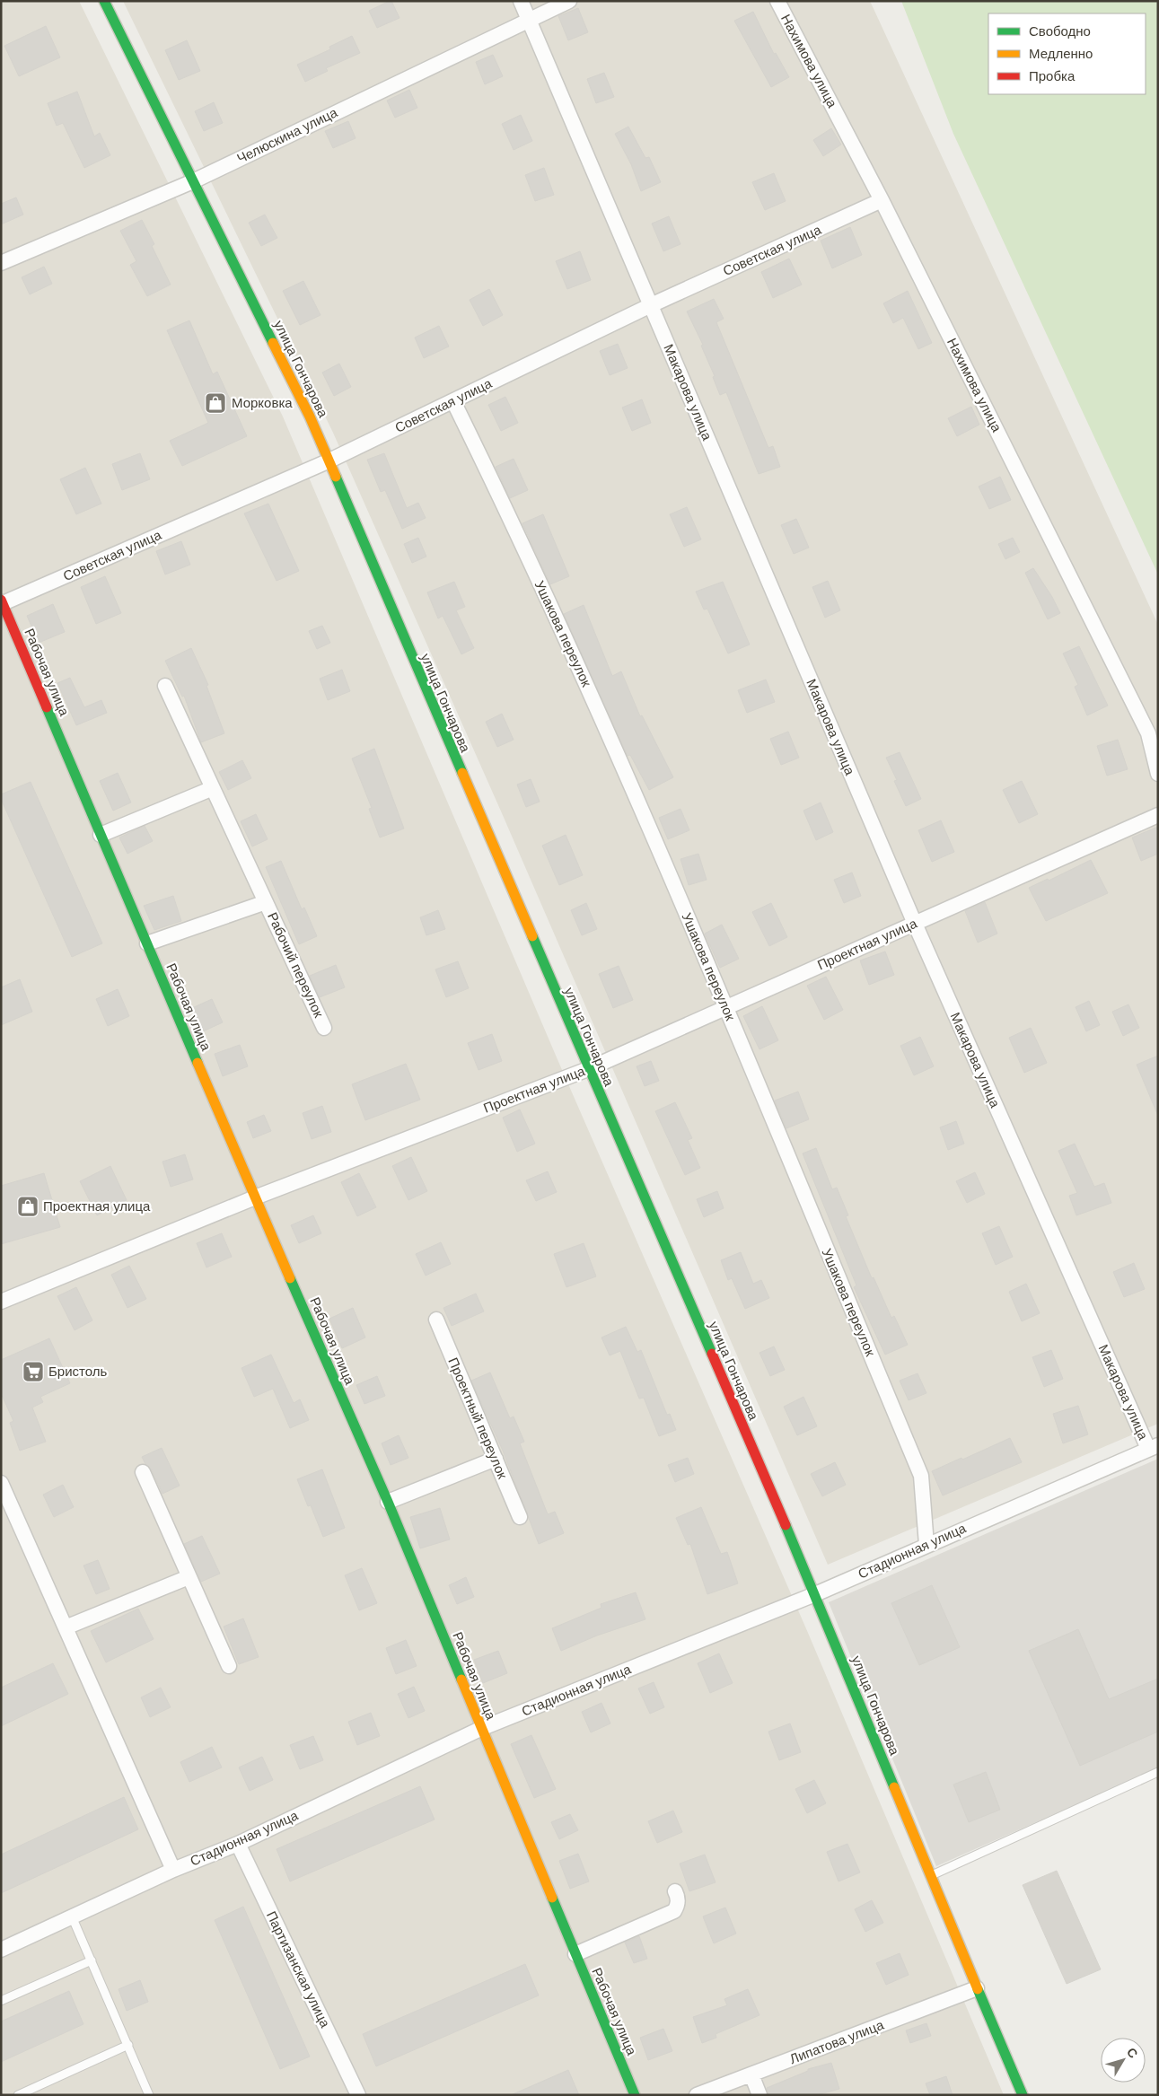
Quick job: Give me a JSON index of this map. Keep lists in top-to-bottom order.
{
  "streets": {
    "street": [
      "Нахимова улица",
      "Челюскина улица",
      "Советская улица",
      "улица Гончарова",
      "Макарова улица",
      "Ушакова переулок",
      "Рабочая улица",
      "Проектная улица",
      "Рабочий переулок",
      "Проектный переулок",
      "Стадионная улица",
      "Партизанская улица",
      "Липатова улица"
    ]
  },
  "crossings": [
    ["Нахимова улица", "Советская улица"],
    ["Челюскина улица", "улица Гончарова"],
    ["Челюскина улица", "Макарова улица"],
    ["Советская улица", "улица Гончарова"],
    ["Советская улица", "Макарова улица"],
    ["Советская улица", "Ушакова переулок"],
    ["Советская улица", "Рабочая улица"],
    ["улица Гончарова", "Проектная улица"],
    ["улица Гончарова", "Стадионная улица"],
    ["улица Гончарова", "Липатова улица"],
    ["Макарова улица", "Проектная улица"],
    ["Макарова улица", "Стадионная улица"],
    ["Ушакова переулок", "Проектная улица"],
    ["Ушакова переулок", "Стадионная улица"],
    ["Рабочая улица", "Проектная улица"],
    ["Рабочая улица", "Рабочий переулок"],
    ["Рабочая улица", "Стадионная улица"],
    ["Стадионная улица", "Партизанская улица"]
  ],
  "places": {
    "shop": ["Морковка", "Проектная улица"],
    "supermarket": ["Бристоль"]
  },
  "legend": ["Свободно", "Медленно", "Пробка"],
  "north": "top right"
}
